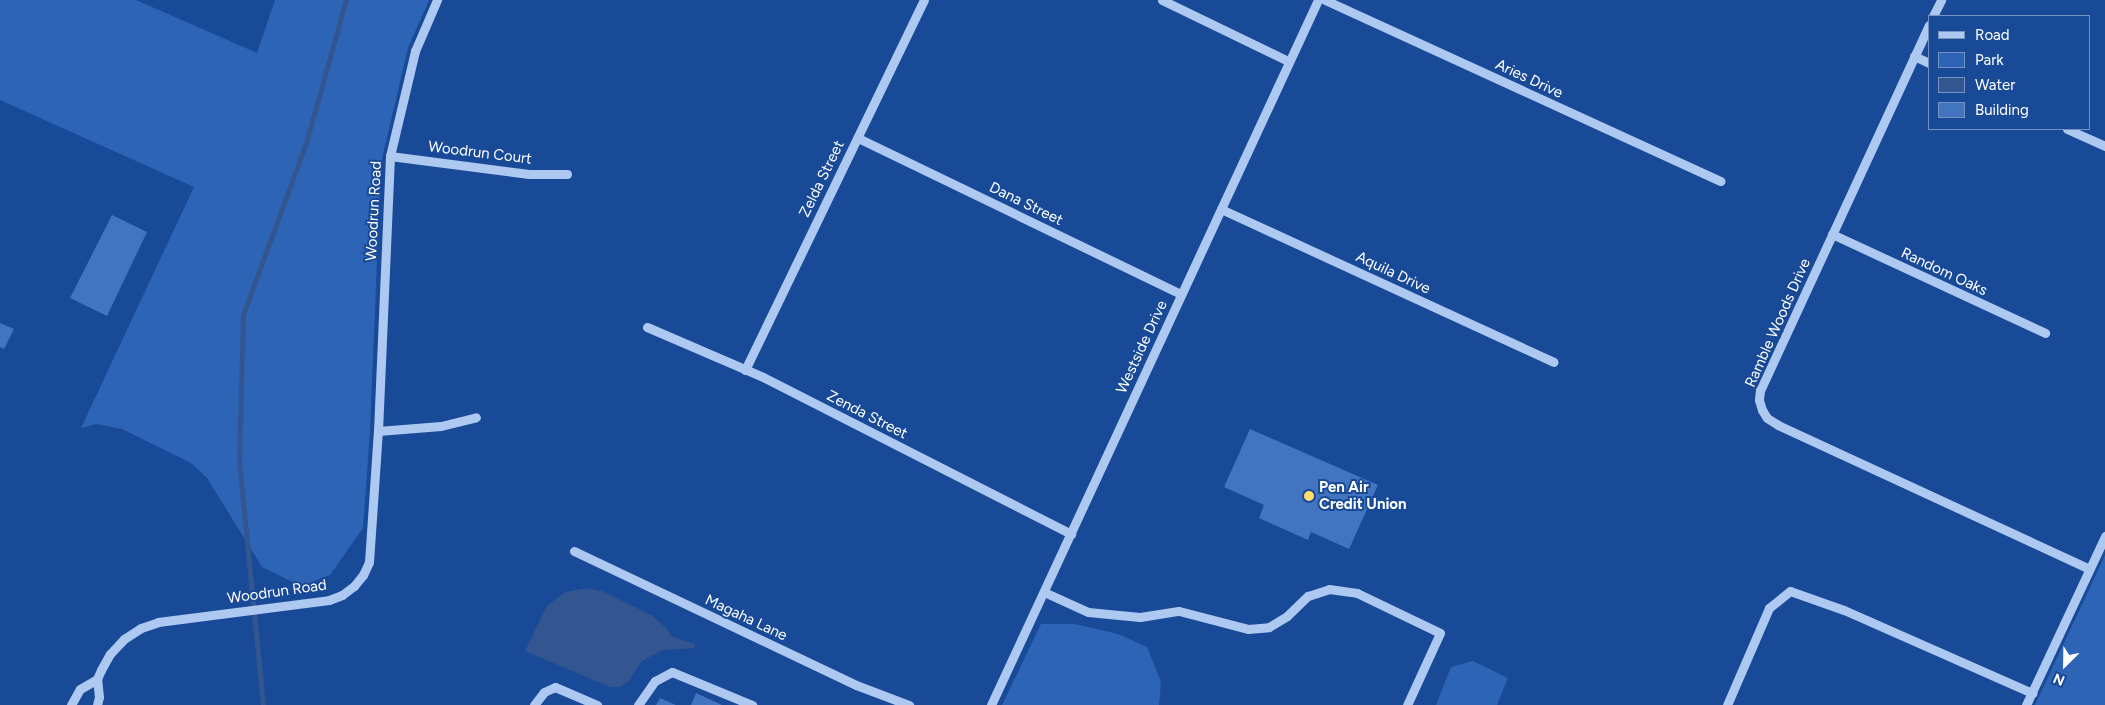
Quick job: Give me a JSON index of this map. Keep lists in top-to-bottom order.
{
  "streets": {
    "street": [
      "Aries Drive",
      "Woodrun Court",
      "Zelda Street",
      "Dana Street",
      "Woodrun Road",
      "Random Oaks",
      "Aquila Drive",
      "Ramble Woods Drive",
      "Westside Drive",
      "Zenda Street",
      "Magaha Lane"
    ]
  },
  "crossings": [
    ["Woodrun Court", "Woodrun Road"],
    ["Zelda Street", "Dana Street"],
    ["Zelda Street", "Zenda Street"],
    ["Dana Street", "Westside Drive"],
    ["Random Oaks", "Ramble Woods Drive"],
    ["Aquila Drive", "Westside Drive"],
    ["Westside Drive", "Zenda Street"]
  ],
  "places": ["Pen Air Credit Union"],
  "legend": [
    "Road",
    "Park",
    "Water",
    "Building"
  ],
  "north": "bottom left"
}
